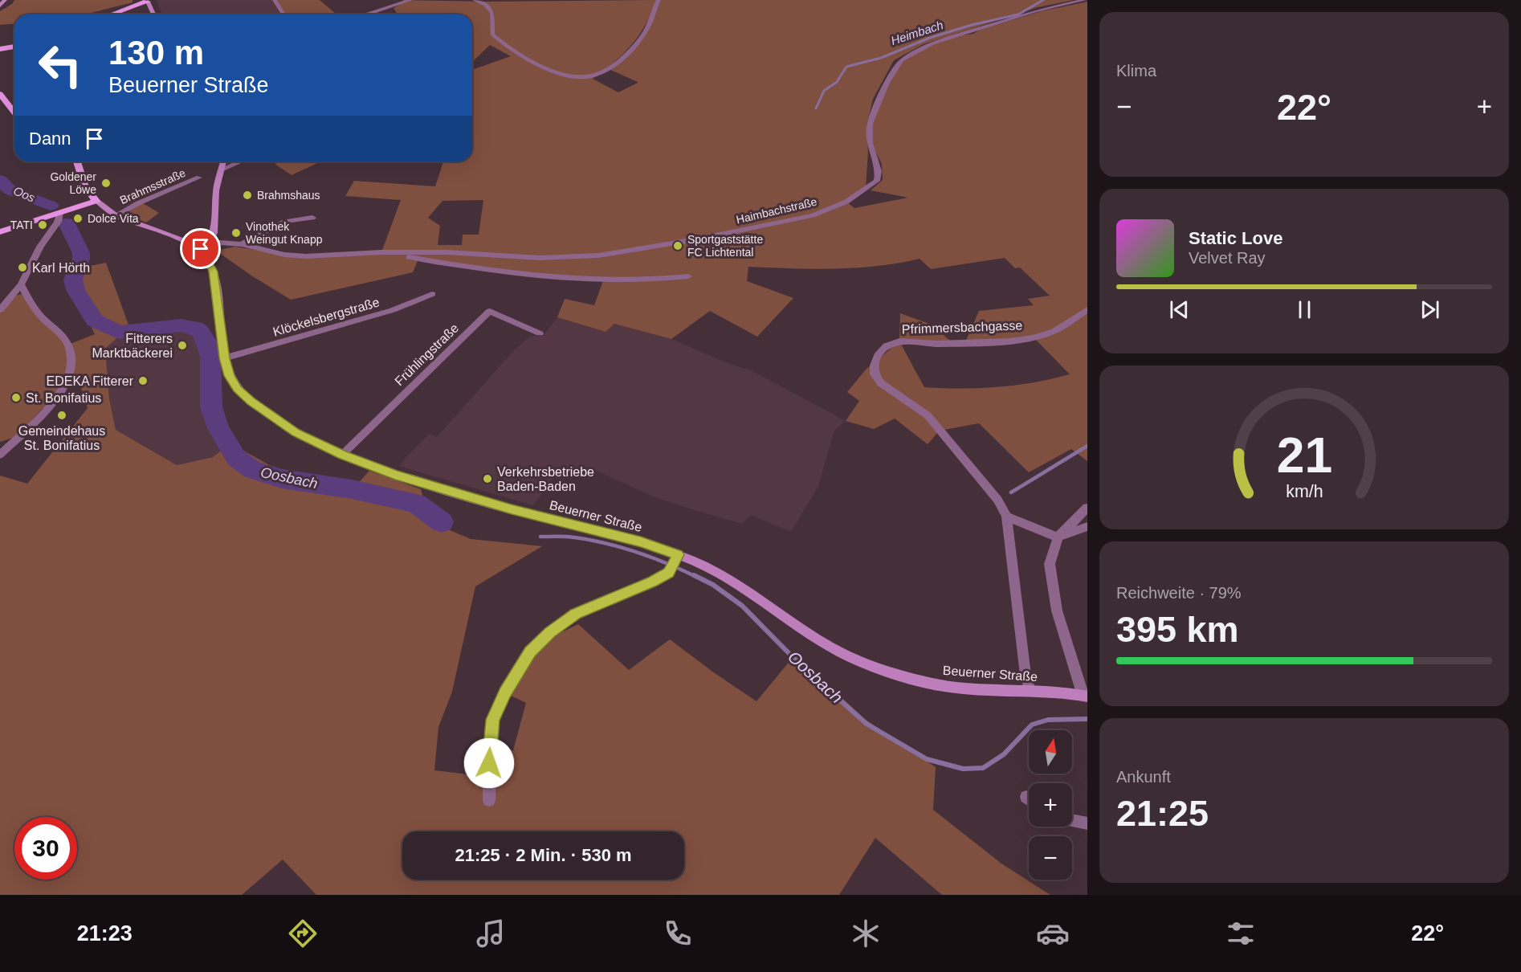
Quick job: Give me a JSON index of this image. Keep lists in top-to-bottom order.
{
  "streets": {
    "main road": ["Beuerner Straße"],
    "street": [
      "Brahmsstraße",
      "Haimbachstraße",
      "Klöckelsbergstraße",
      "Pfrimmersbachgasse",
      "Frühlingstraße"
    ]
  },
  "crossings": [
    ["Klöckelsbergstraße", "Beuerner Straße"],
    ["Pfrimmersbachgasse", "Beuerner Straße"],
    ["Frühlingstraße", "Beuerner Straße"]
  ],
  "water": ["Heimbach", "Oos", "Oosbach"],
  "places": [
    "Goldener Löwe",
    "Brahmshaus",
    "Dolce Vita",
    "TATI",
    "Vinothek Weingut Knapp",
    "Sportgaststätte FC Lichtental",
    "Karl Hörth",
    "Fitterers Marktbäckerei",
    "EDEKA Fitterer",
    "St. Bonifatius",
    "Gemeindehaus St. Bonifatius",
    "Verkehrsbetriebe Baden-Baden"
  ],
  "north": "top",
  "page": {
    "tile": [
      "Klima",
      ["Reichweite · 79%", "395 km"],
      ["Ankunft", "21:25"]
    ],
    "turn": ["130 m", "Beuerner Straße"],
    "heat": ["−", "22°", "+"],
    "then": "Dann",
    "song": ["Static Love", "Velvet Ray"],
    "map_buttons": ["+", "−"],
    "limit": "30",
    "trip": "21:25 · 2 Min. · 530 m",
    "tabs": ["21:23", "22°"],
    "gauge": ["21", "km/h"]
  }
}
